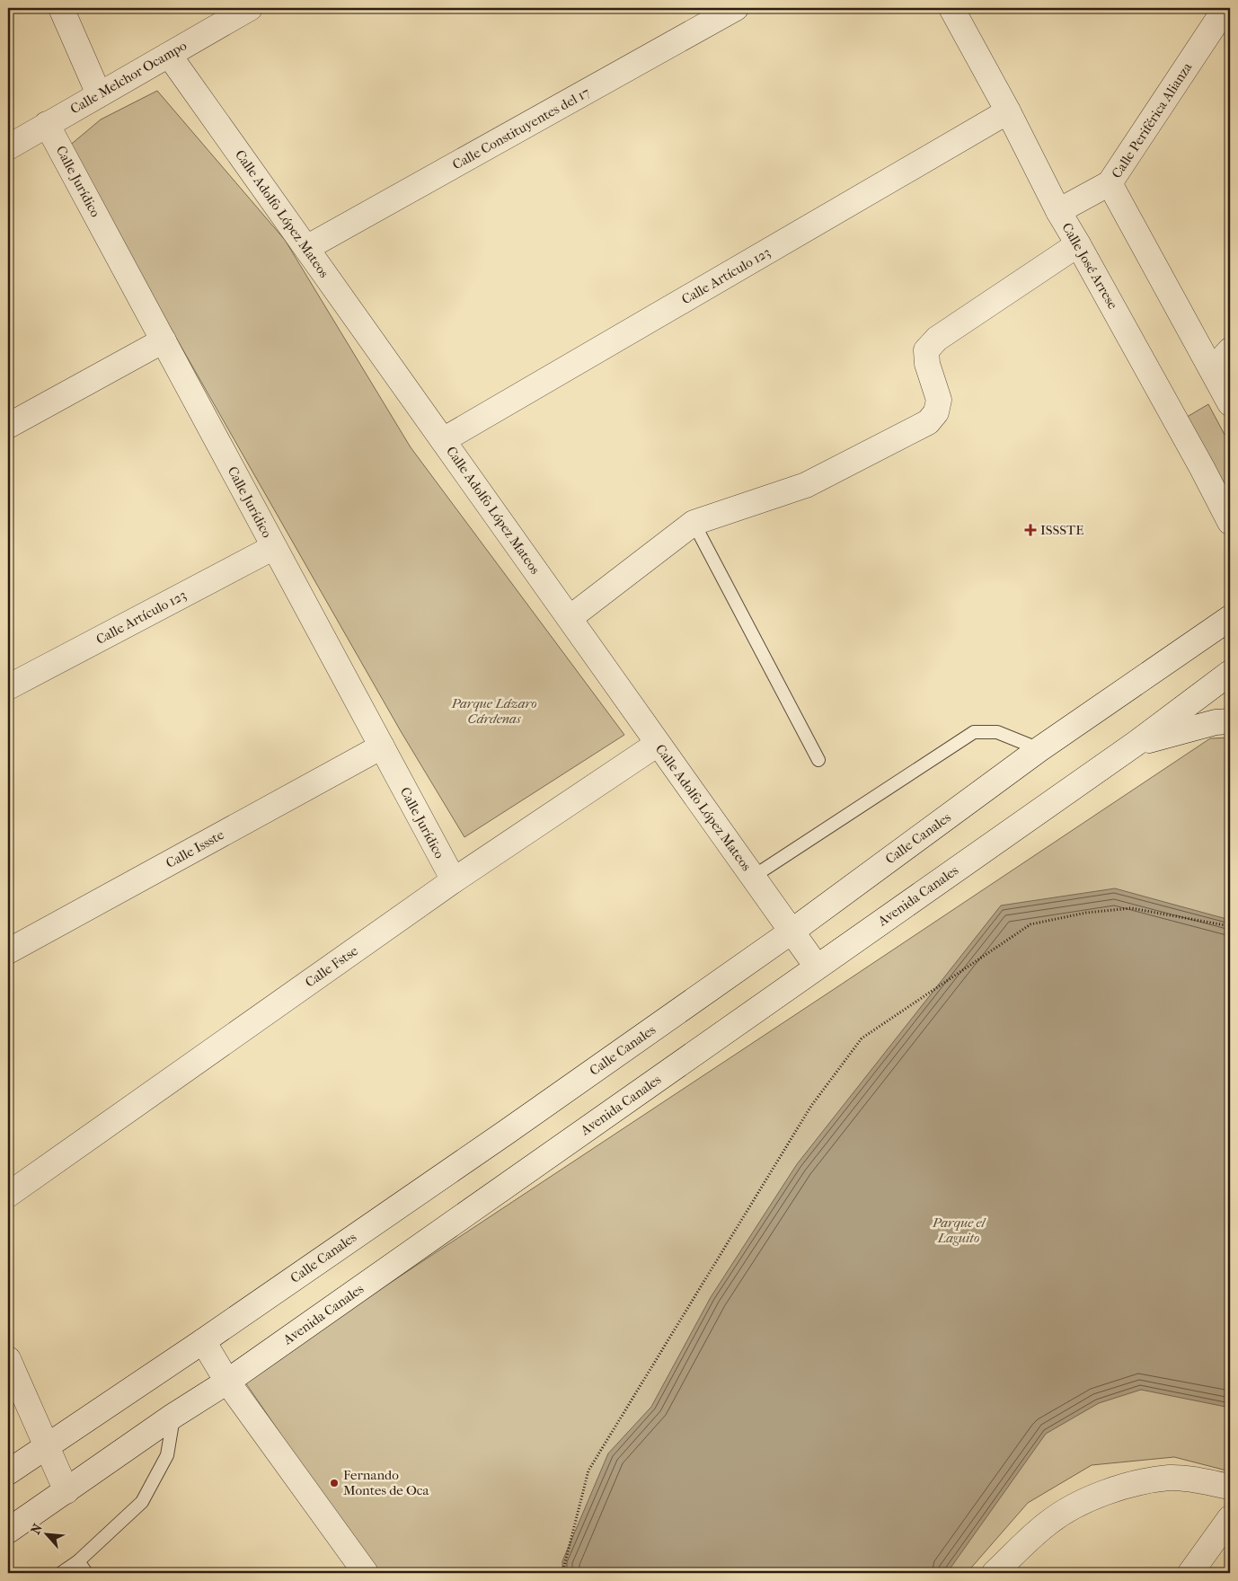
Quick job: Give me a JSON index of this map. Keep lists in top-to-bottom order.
{
  "streets": {
    "street": [
      "Calle Melchor Ocampo",
      "Calle Periférica Alianza",
      "Calle Constituyentes del 17",
      "Calle Jurídico",
      "Calle Adolfo López Mateos",
      "Calle José Arrese",
      "Calle Artículo 123",
      "Calle Canales",
      "Calle Issste",
      "Avenida Canales",
      "Calle Fstse"
    ]
  },
  "crossings": [
    ["Calle Melchor Ocampo", "Calle Jurídico"],
    ["Calle Melchor Ocampo", "Calle Adolfo López Mateos"],
    ["Calle Periférica Alianza", "Calle José Arrese"],
    ["Calle Constituyentes del 17", "Calle Adolfo López Mateos"],
    ["Calle Jurídico", "Calle Artículo 123"],
    ["Calle Jurídico", "Calle Issste"],
    ["Calle Jurídico", "Calle Fstse"],
    ["Calle Adolfo López Mateos", "Calle Artículo 123"],
    ["Calle Adolfo López Mateos", "Calle Canales"],
    ["Calle Adolfo López Mateos", "Avenida Canales"],
    ["Calle Adolfo López Mateos", "Calle Fstse"],
    ["Calle José Arrese", "Calle Artículo 123"]
  ],
  "parks": ["Parque Lázaro Cárdenas", "Parque el Laguito"],
  "places": {
    "health": ["ISSSTE"],
    "other": ["Fernando Montes de Oca"]
  },
  "north": "top left"
}
